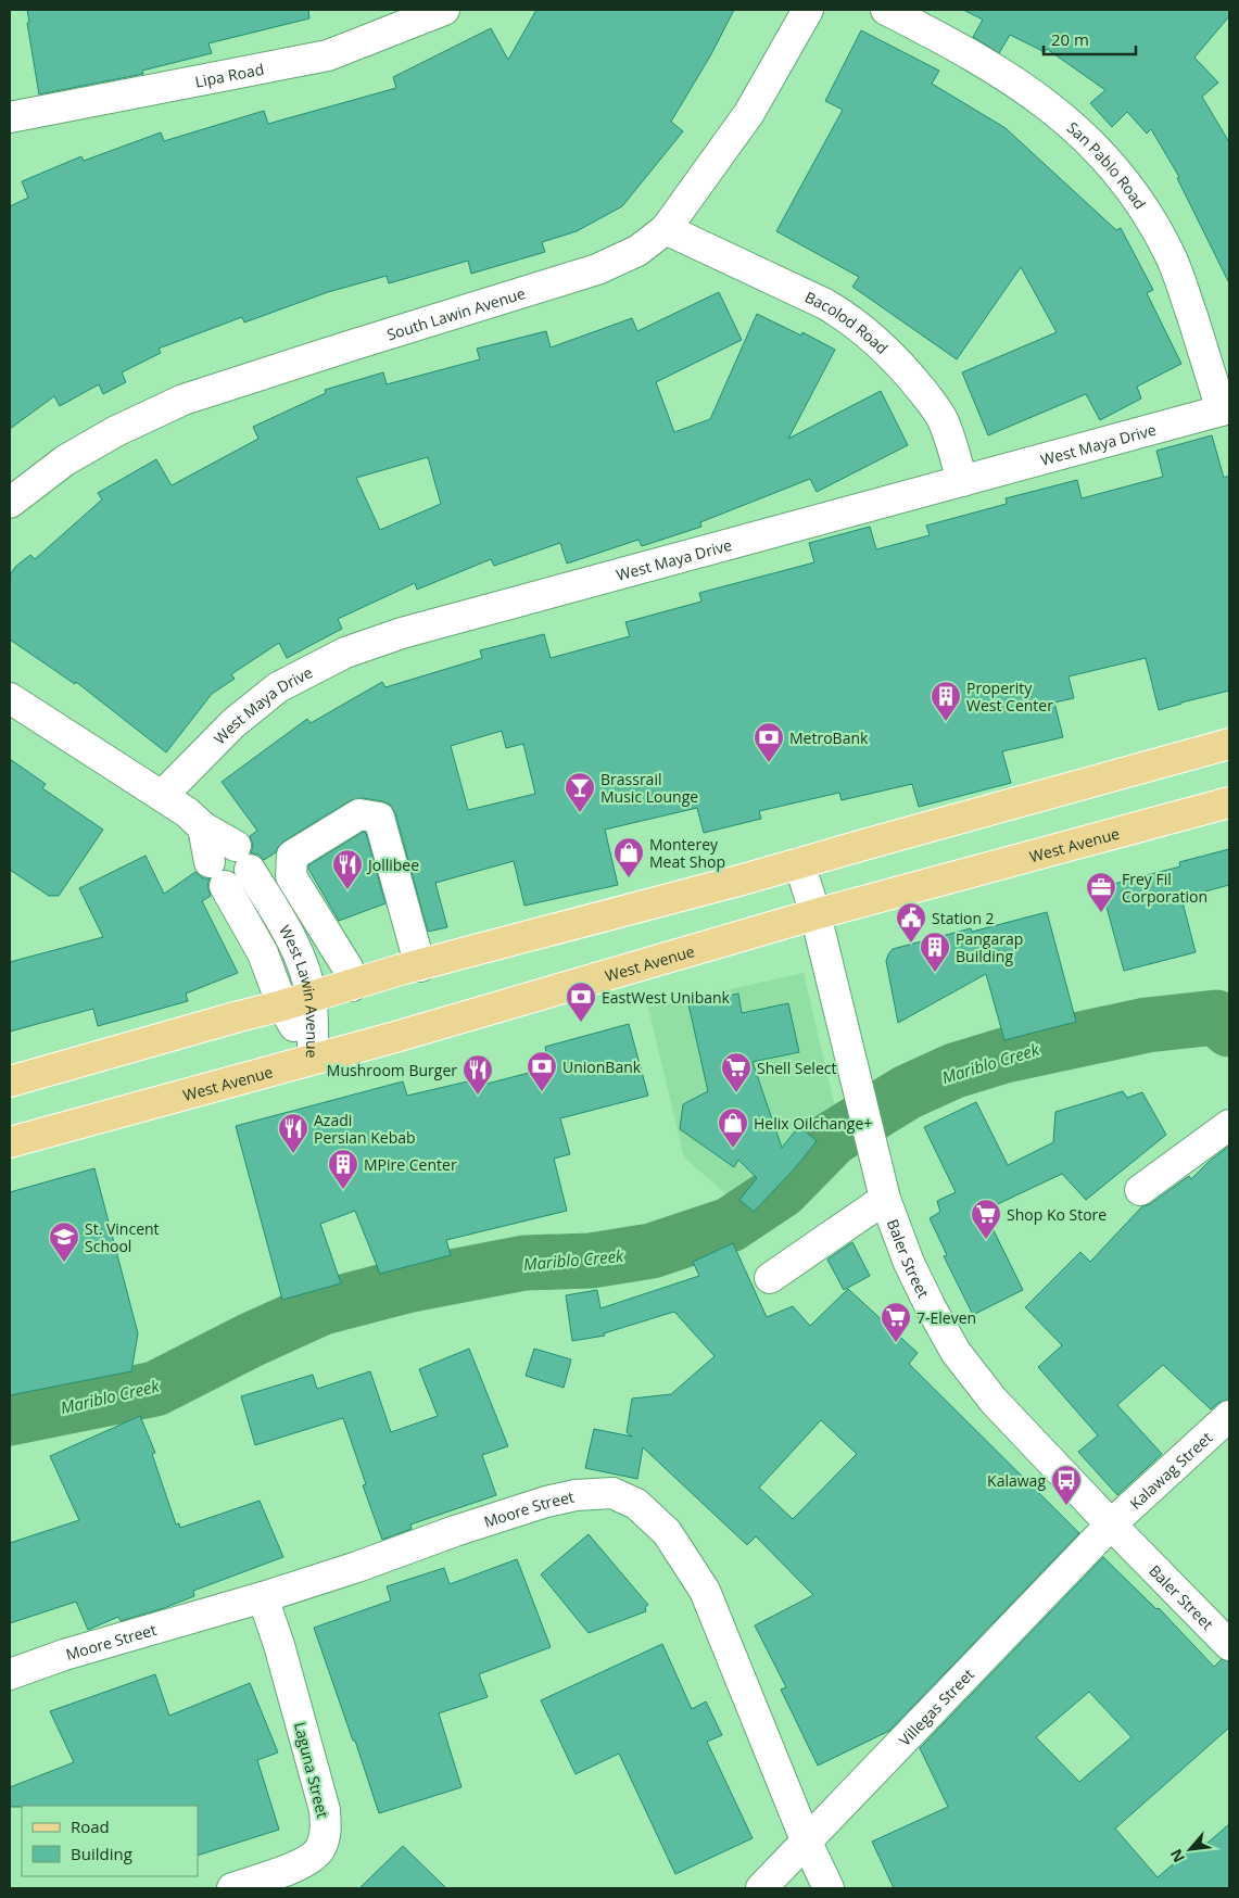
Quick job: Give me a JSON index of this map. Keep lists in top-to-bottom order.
{
  "streets": {
    "main road": ["West Avenue"],
    "street": [
      "Lipa Road",
      "San Pablo Road",
      "South Lawin Avenue",
      "Bacolod Road",
      "West Maya Drive",
      "West Lawin Avenue",
      "Baler Street",
      "Kalawag Street",
      "Moore Street",
      "Villegas Street",
      "Laguna Street"
    ]
  },
  "crossings": [
    ["San Pablo Road", "West Maya Drive"],
    ["South Lawin Avenue", "Bacolod Road"],
    ["Bacolod Road", "West Maya Drive"],
    ["West Maya Drive", "West Lawin Avenue"],
    ["West Avenue", "West Lawin Avenue"],
    ["West Avenue", "Baler Street"],
    ["Baler Street", "Kalawag Street"],
    ["Baler Street", "Villegas Street"],
    ["Kalawag Street", "Villegas Street"],
    ["Moore Street", "Villegas Street"],
    ["Moore Street", "Laguna Street"]
  ],
  "water": ["Mariblo Creek"],
  "places": {
    "building": ["Properity West Center", "Pangarap Building", "MPire Center"],
    "bank": ["MetroBank", "EastWest Unibank", "UnionBank"],
    "bar": ["Brassrail Music Lounge"],
    "shop": ["Monterey Meat Shop", "Helix Oilchange+"],
    "restaurant": ["Jollibee", "Mushroom Burger", "Azadi Persian Kebab"],
    "office": ["Frey Fil Corporation"],
    "public building": ["Station 2"],
    "supermarket": ["Shell Select", "Shop Ko Store", "7-Eleven"],
    "school or university": ["St. Vincent School"],
    "bus stop": ["Kalawag"]
  },
  "legend": ["Road", "Building"],
  "scale_bar": "20 m",
  "north": "bottom left"
}
